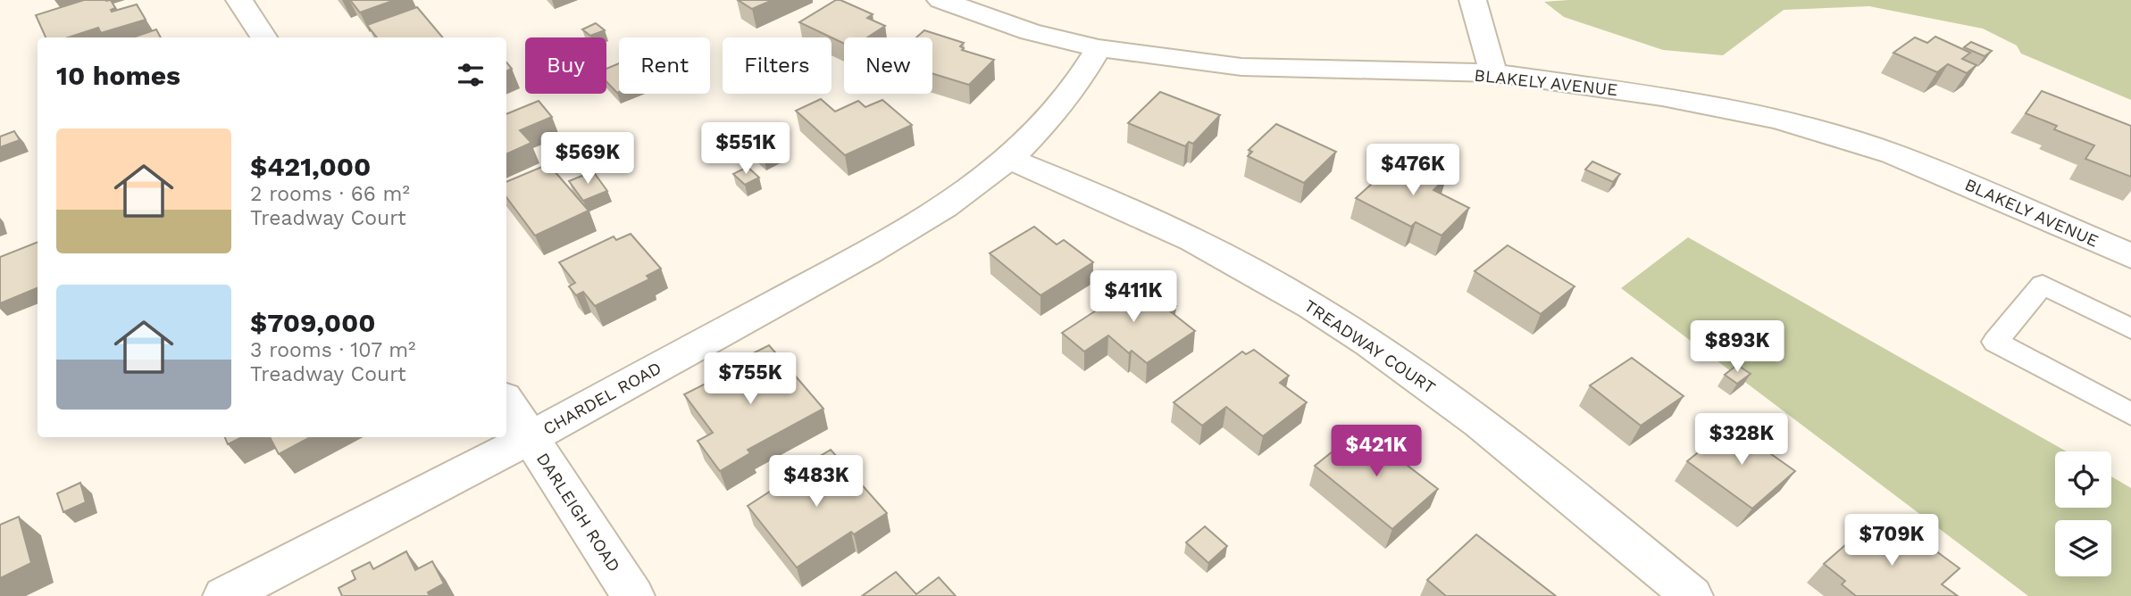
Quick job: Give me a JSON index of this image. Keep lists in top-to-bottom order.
{
  "streets": {
    "street": [
      "BLAKELY AVENUE",
      "TREADWAY COURT",
      "CHARDEL ROAD",
      "DARLEIGH ROAD"
    ]
  },
  "crossings": [
    ["BLAKELY AVENUE", "CHARDEL ROAD"],
    ["TREADWAY COURT", "CHARDEL ROAD"],
    ["CHARDEL ROAD", "DARLEIGH ROAD"]
  ],
  "page": {
    "chip": [
      "Buy",
      "Rent",
      "Filters",
      "New"
    ],
    "heading": "10 homes",
    "list": [
      {
        "name": "$421,000",
        "note": "2 rooms · 66 m² · Treadway Court"
      },
      {
        "name": "$709,000",
        "note": "3 rooms · 107 m² · Treadway Court"
      }
    ],
    "price": [
      "$551K",
      "$569K",
      "$476K",
      "$411K",
      "$893K",
      "$755K",
      "$328K",
      "$421K",
      "$483K",
      "$709K"
    ]
  }
}
